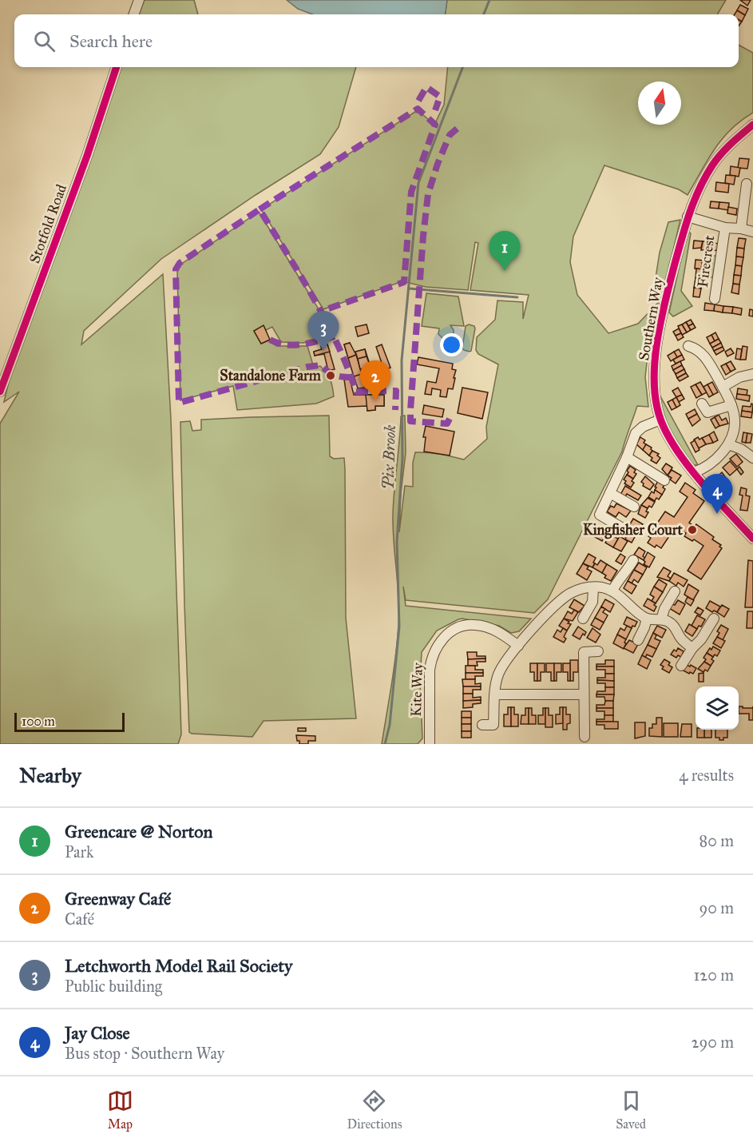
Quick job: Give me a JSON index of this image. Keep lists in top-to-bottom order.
{
  "streets": {
    "street": [
      "Stotfold Road",
      "Firecrest",
      "Southern Way",
      "Kite Way"
    ]
  },
  "crossings": [
    ["Firecrest", "Southern Way"]
  ],
  "water": ["Pix Brook"],
  "places": ["Standalone Farm", "Kingfisher Court"],
  "scale_bar": "100 m",
  "north": "top",
  "page": {
    "search": "Search here",
    "pins": [
      "1",
      "3",
      "2",
      "4"
    ],
    "scale": "100 m",
    "heading": ["Nearby", "4 results"],
    "list": [
      {
        "mark": "1",
        "name": "Greencare @ Norton",
        "note": "Park",
        "value": "80 m"
      },
      {
        "mark": "2",
        "name": "Greenway Café",
        "note": "Café",
        "value": "90 m"
      },
      {
        "mark": "3",
        "name": "Letchworth Model Rail Society",
        "note": "Public building",
        "value": "120 m"
      },
      {
        "mark": "4",
        "name": "Jay Close",
        "note": "Bus stop · Southern Way",
        "value": "290 m"
      }
    ],
    "nav": ["Map", "Directions", "Saved"]
  }
}
